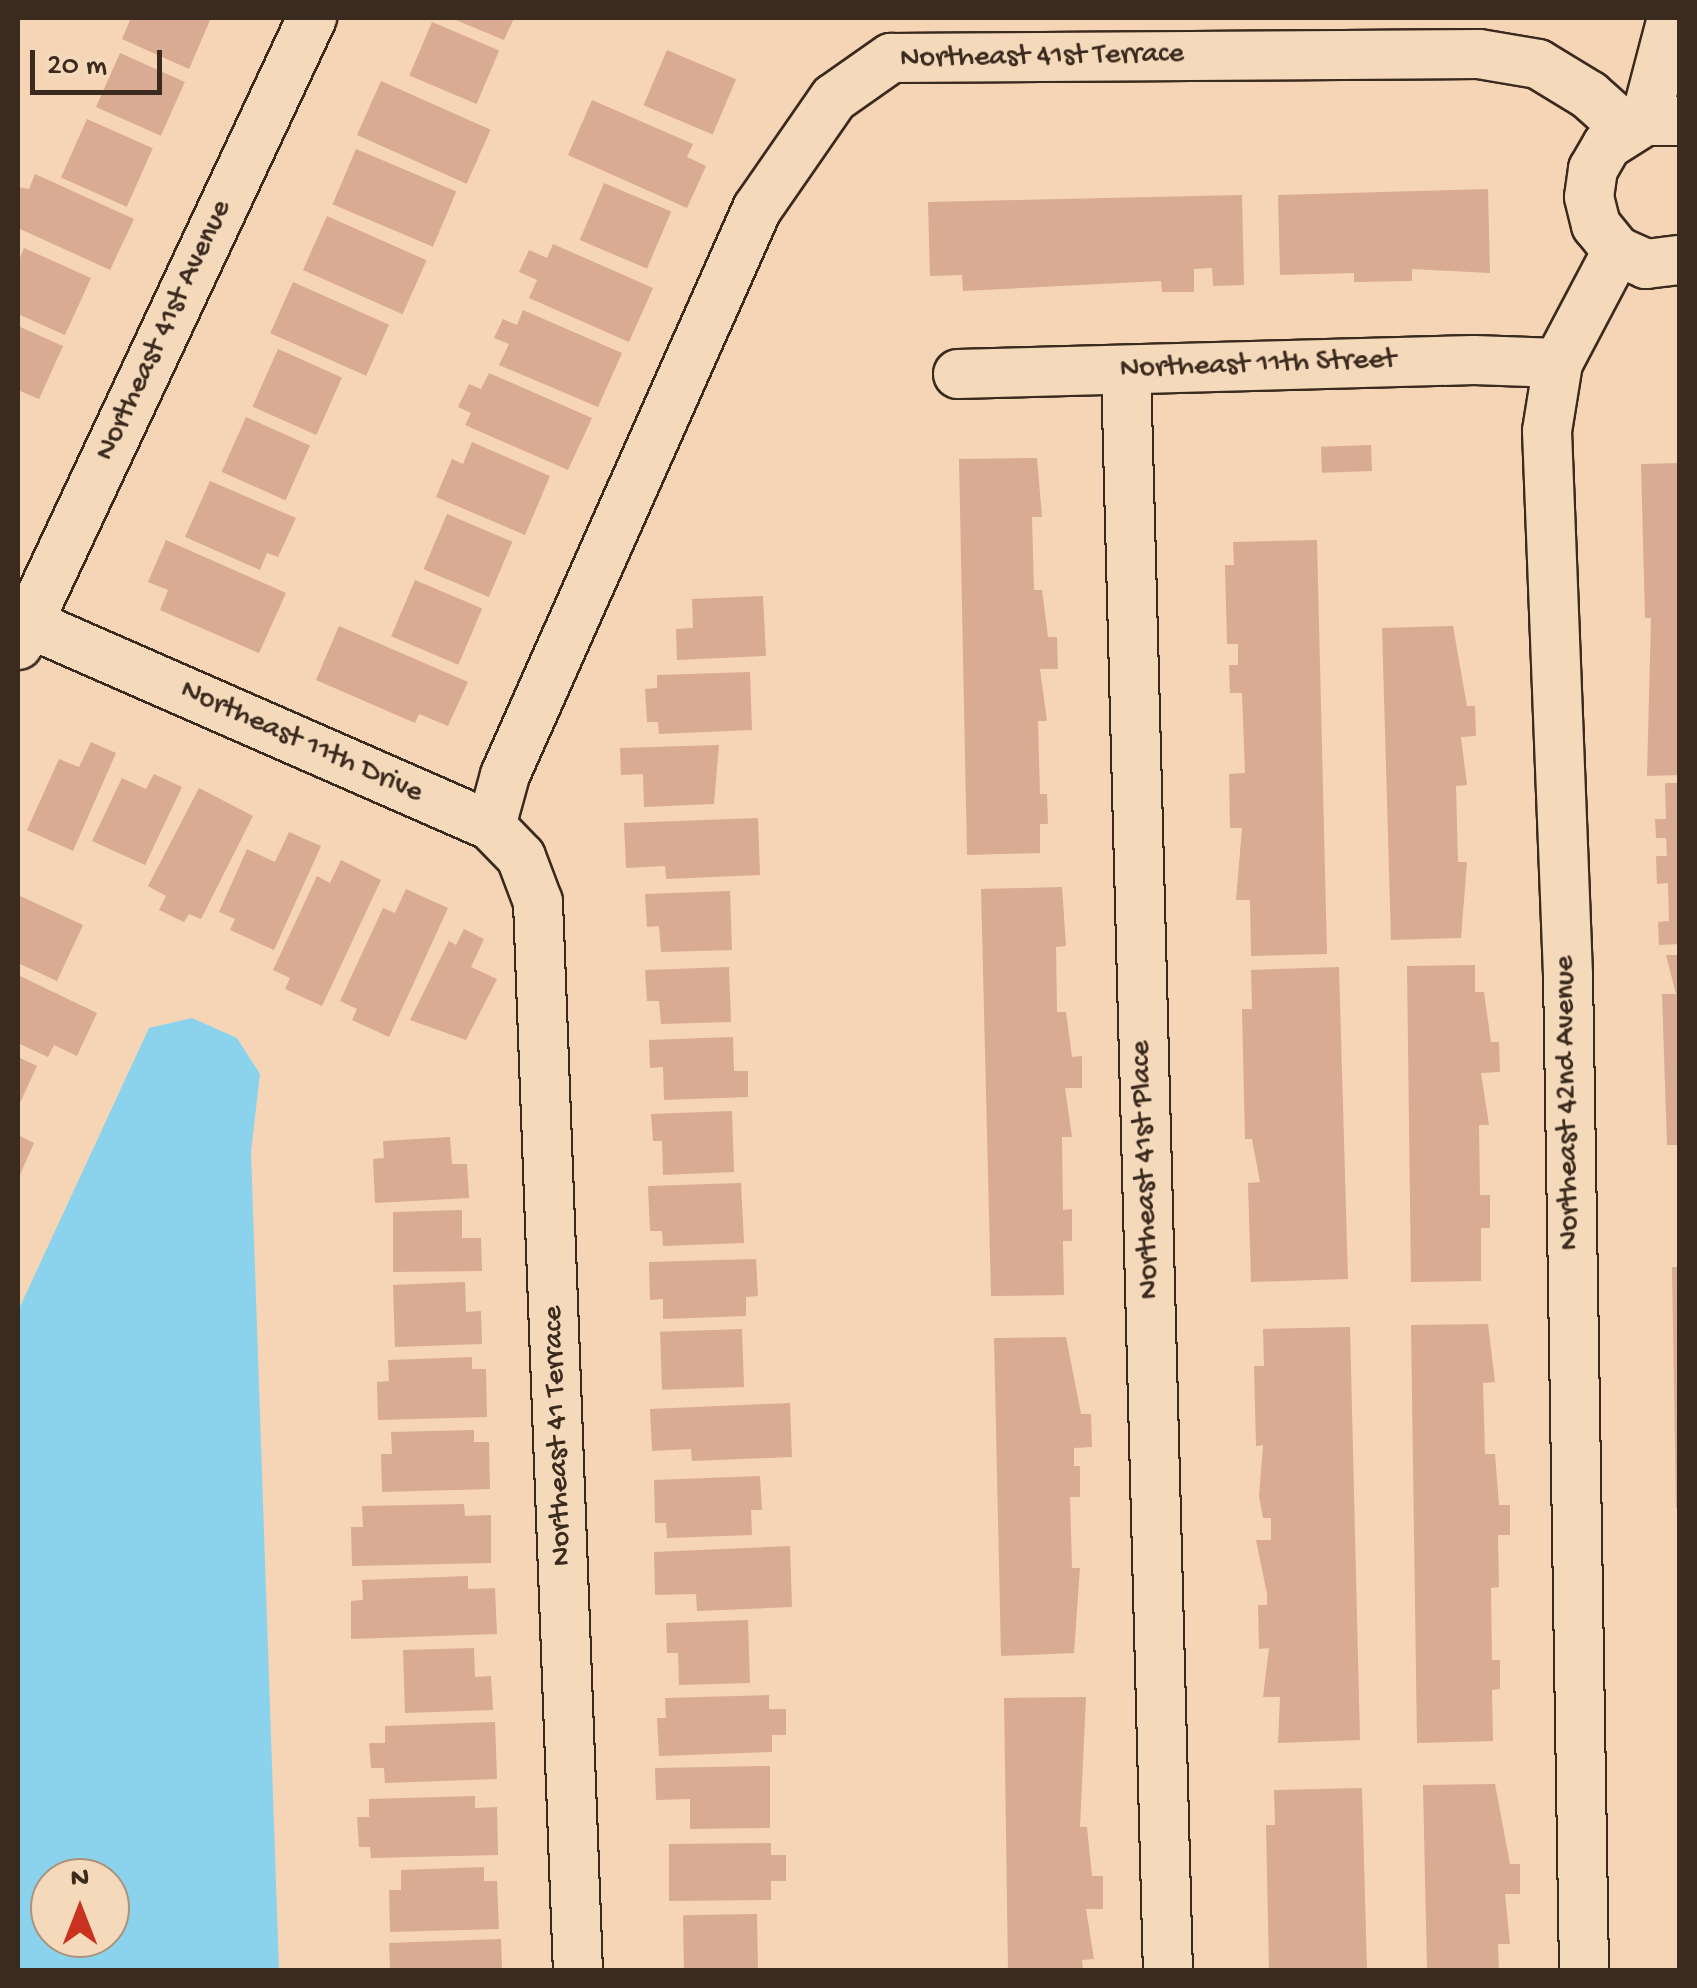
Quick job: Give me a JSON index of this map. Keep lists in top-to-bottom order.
{
  "streets": {
    "street": [
      "Northeast 41st Terrace",
      "Northeast 41st Avenue",
      "Northeast 11th Street",
      "Northeast 11th Drive",
      "Northeast 42nd Avenue",
      "Northeast 41st Place",
      "Northeast 41 Terrace"
    ]
  },
  "crossings": [
    ["Northeast 41st Terrace", "Northeast 11th Drive"],
    ["Northeast 41st Avenue", "Northeast 11th Drive"],
    ["Northeast 11th Street", "Northeast 42nd Avenue"],
    ["Northeast 11th Street", "Northeast 41st Place"],
    ["Northeast 11th Drive", "Northeast 41 Terrace"]
  ],
  "scale_bar": "20 m",
  "north": "top"
}
